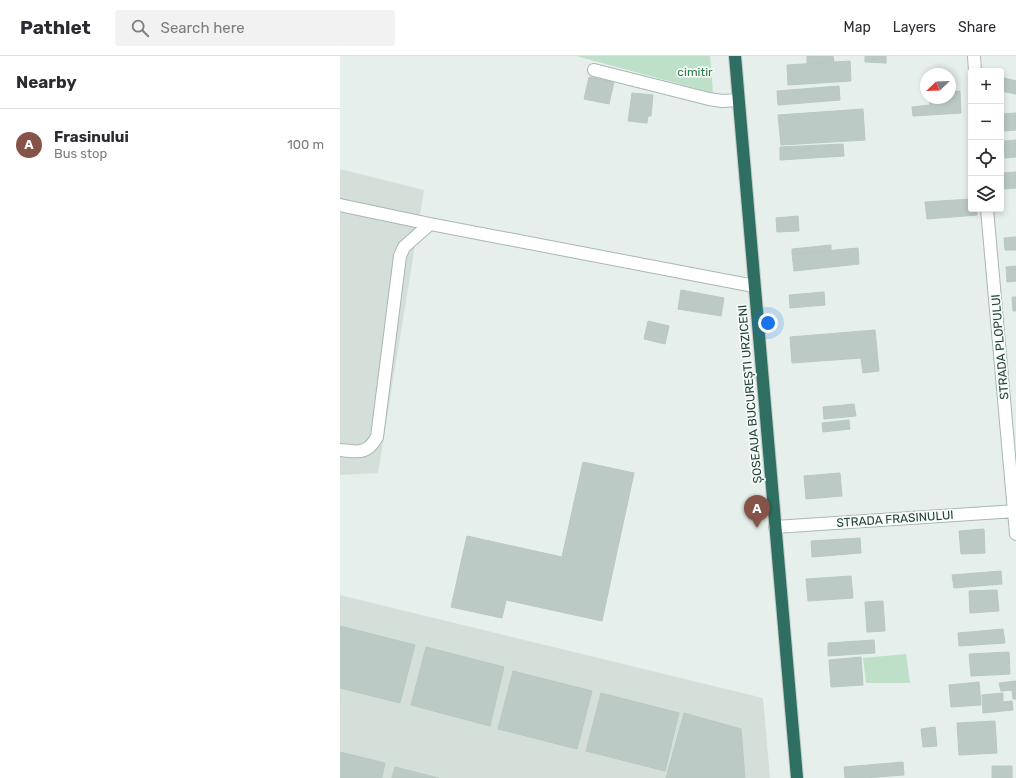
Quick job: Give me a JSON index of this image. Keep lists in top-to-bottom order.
{
  "streets": {
    "highway": ["ȘOSEAUA BUCUREȘTI URZICENI"],
    "street": ["STRADA PLOPULUI", "STRADA FRASINULUI"]
  },
  "crossings": [
    ["STRADA PLOPULUI", "STRADA FRASINULUI"],
    ["ȘOSEAUA BUCUREȘTI URZICENI", "STRADA FRASINULUI"]
  ],
  "parks": ["cimitir"],
  "north": "bottom left",
  "page": {
    "header": "Pathlet",
    "search": "Search here",
    "nav": ["Map", "Layers", "Share"],
    "heading": "Nearby",
    "map_buttons": ["+", "−"],
    "list": [
      {
        "mark": "A",
        "name": "Frasinului",
        "note": "Bus stop",
        "value": "100 m"
      }
    ],
    "pins": "A"
  }
}
